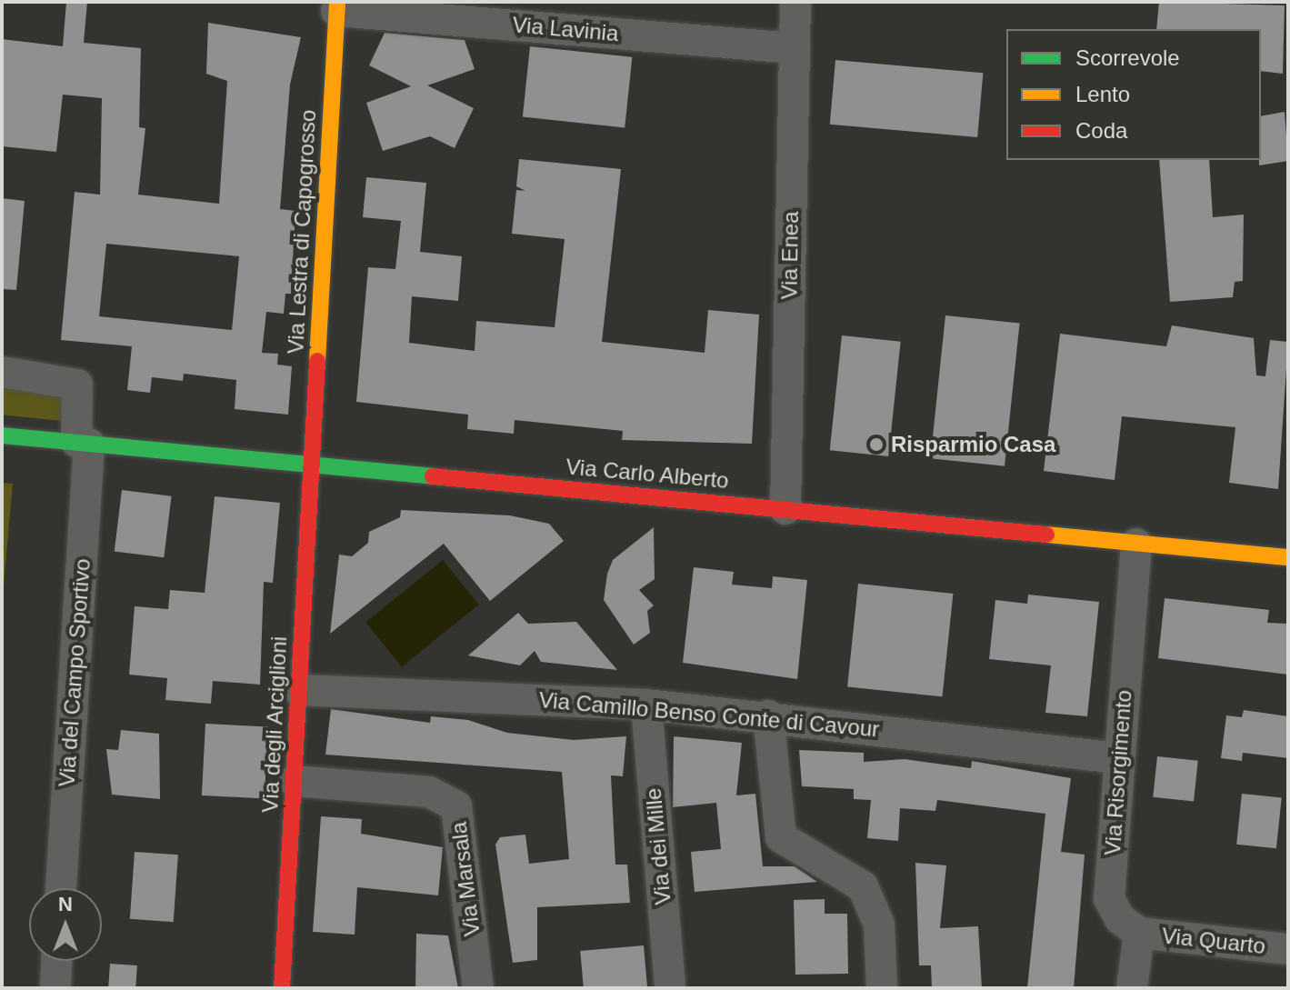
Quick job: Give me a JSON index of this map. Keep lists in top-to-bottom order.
{
  "streets": {
    "street": [
      "Via Lavinia",
      "Via Lestra di Capogrosso",
      "Via Enea",
      "Via Carlo Alberto",
      "Via del Campo Sportivo",
      "Via Camillo Benso Conte di Cavour",
      "Via degli Arciglioni",
      "Via Risorgimento",
      "Via dei Mille",
      "Via Marsala",
      "Via Quarto"
    ]
  },
  "crossings": [
    ["Via Lavinia", "Via Lestra di Capogrosso"],
    ["Via Lavinia", "Via Enea"],
    ["Via Lestra di Capogrosso", "Via Carlo Alberto"],
    ["Via Lestra di Capogrosso", "Via degli Arciglioni"],
    ["Via Enea", "Via Carlo Alberto"],
    ["Via Carlo Alberto", "Via del Campo Sportivo"],
    ["Via Carlo Alberto", "Via degli Arciglioni"],
    ["Via Carlo Alberto", "Via Risorgimento"],
    ["Via Camillo Benso Conte di Cavour", "Via degli Arciglioni"],
    ["Via Camillo Benso Conte di Cavour", "Via Risorgimento"],
    ["Via Camillo Benso Conte di Cavour", "Via dei Mille"],
    ["Via degli Arciglioni", "Via Marsala"],
    ["Via Risorgimento", "Via Quarto"]
  ],
  "places": ["Risparmio Casa"],
  "legend": ["Scorrevole", "Lento", "Coda"],
  "north": "top"
}
